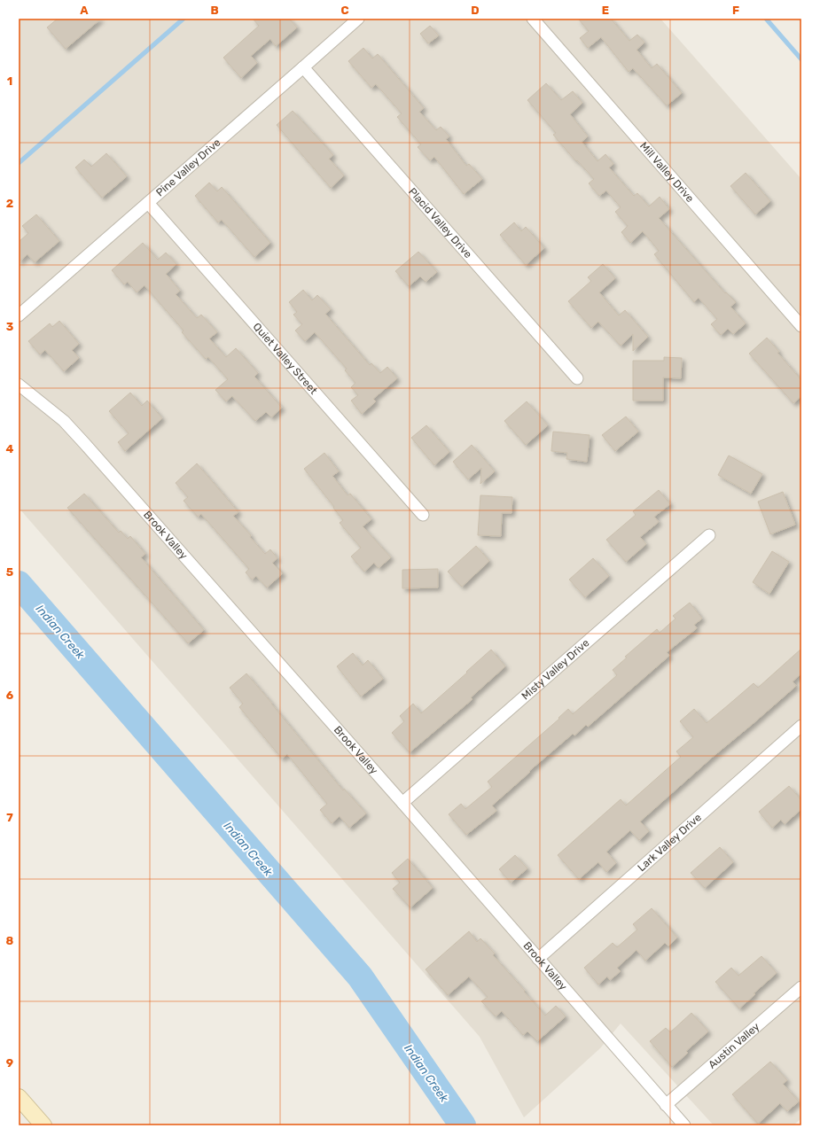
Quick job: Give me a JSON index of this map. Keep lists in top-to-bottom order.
{
  "streets": {
    "street": [
      "Pine Valley Drive",
      "Mill Valley Drive",
      "Placid Valley Drive",
      "Quiet Valley Street",
      "Brook Valley",
      "Misty Valley Drive",
      "Lark Valley Drive",
      "Austin Valley"
    ]
  },
  "crossings": [
    ["Pine Valley Drive", "Placid Valley Drive"],
    ["Pine Valley Drive", "Quiet Valley Street"],
    ["Brook Valley", "Misty Valley Drive"],
    ["Brook Valley", "Lark Valley Drive"],
    ["Brook Valley", "Austin Valley"]
  ],
  "water": ["Indian Creek"],
  "grid": {
    "columns": [
      "A",
      "B",
      "C",
      "D",
      "E",
      "F"
    ],
    "rows": [
      "1",
      "2",
      "3",
      "4",
      "5",
      "6",
      "7",
      "8",
      "9"
    ]
  }
}
